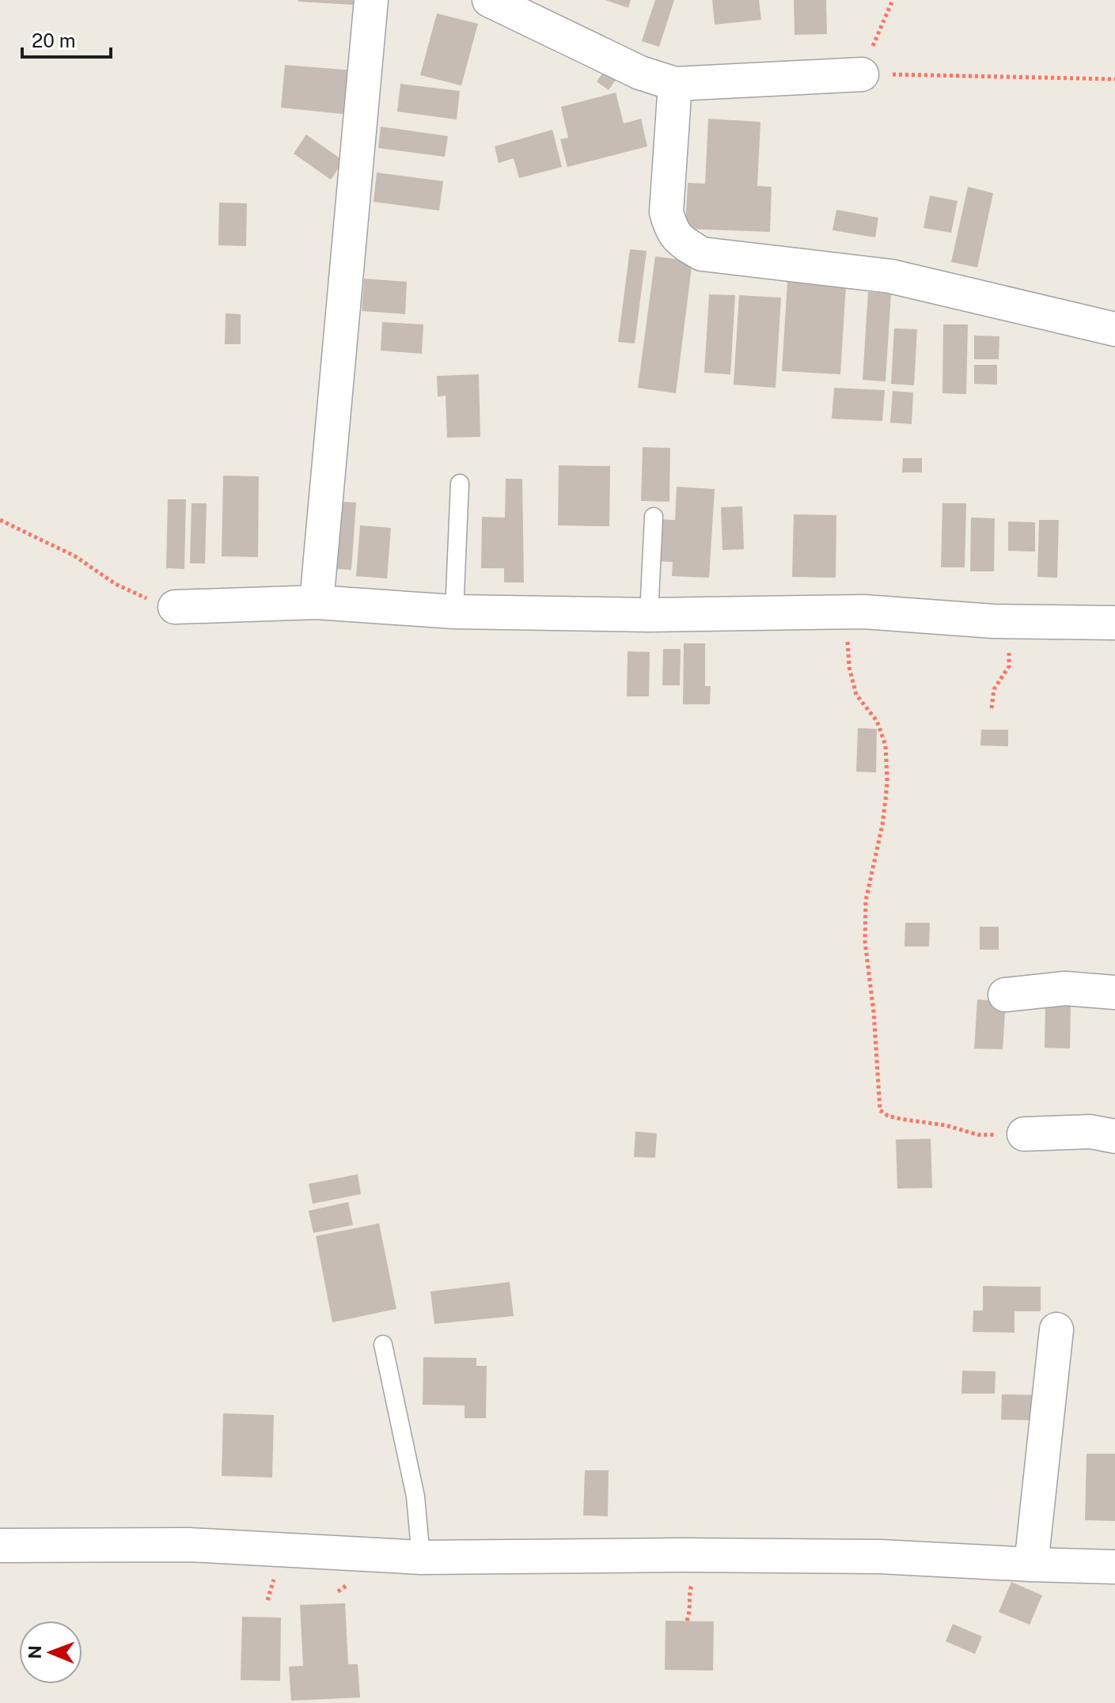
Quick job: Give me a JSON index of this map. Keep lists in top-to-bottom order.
{
  "scale_bar": "20 m",
  "north": "left"
}
